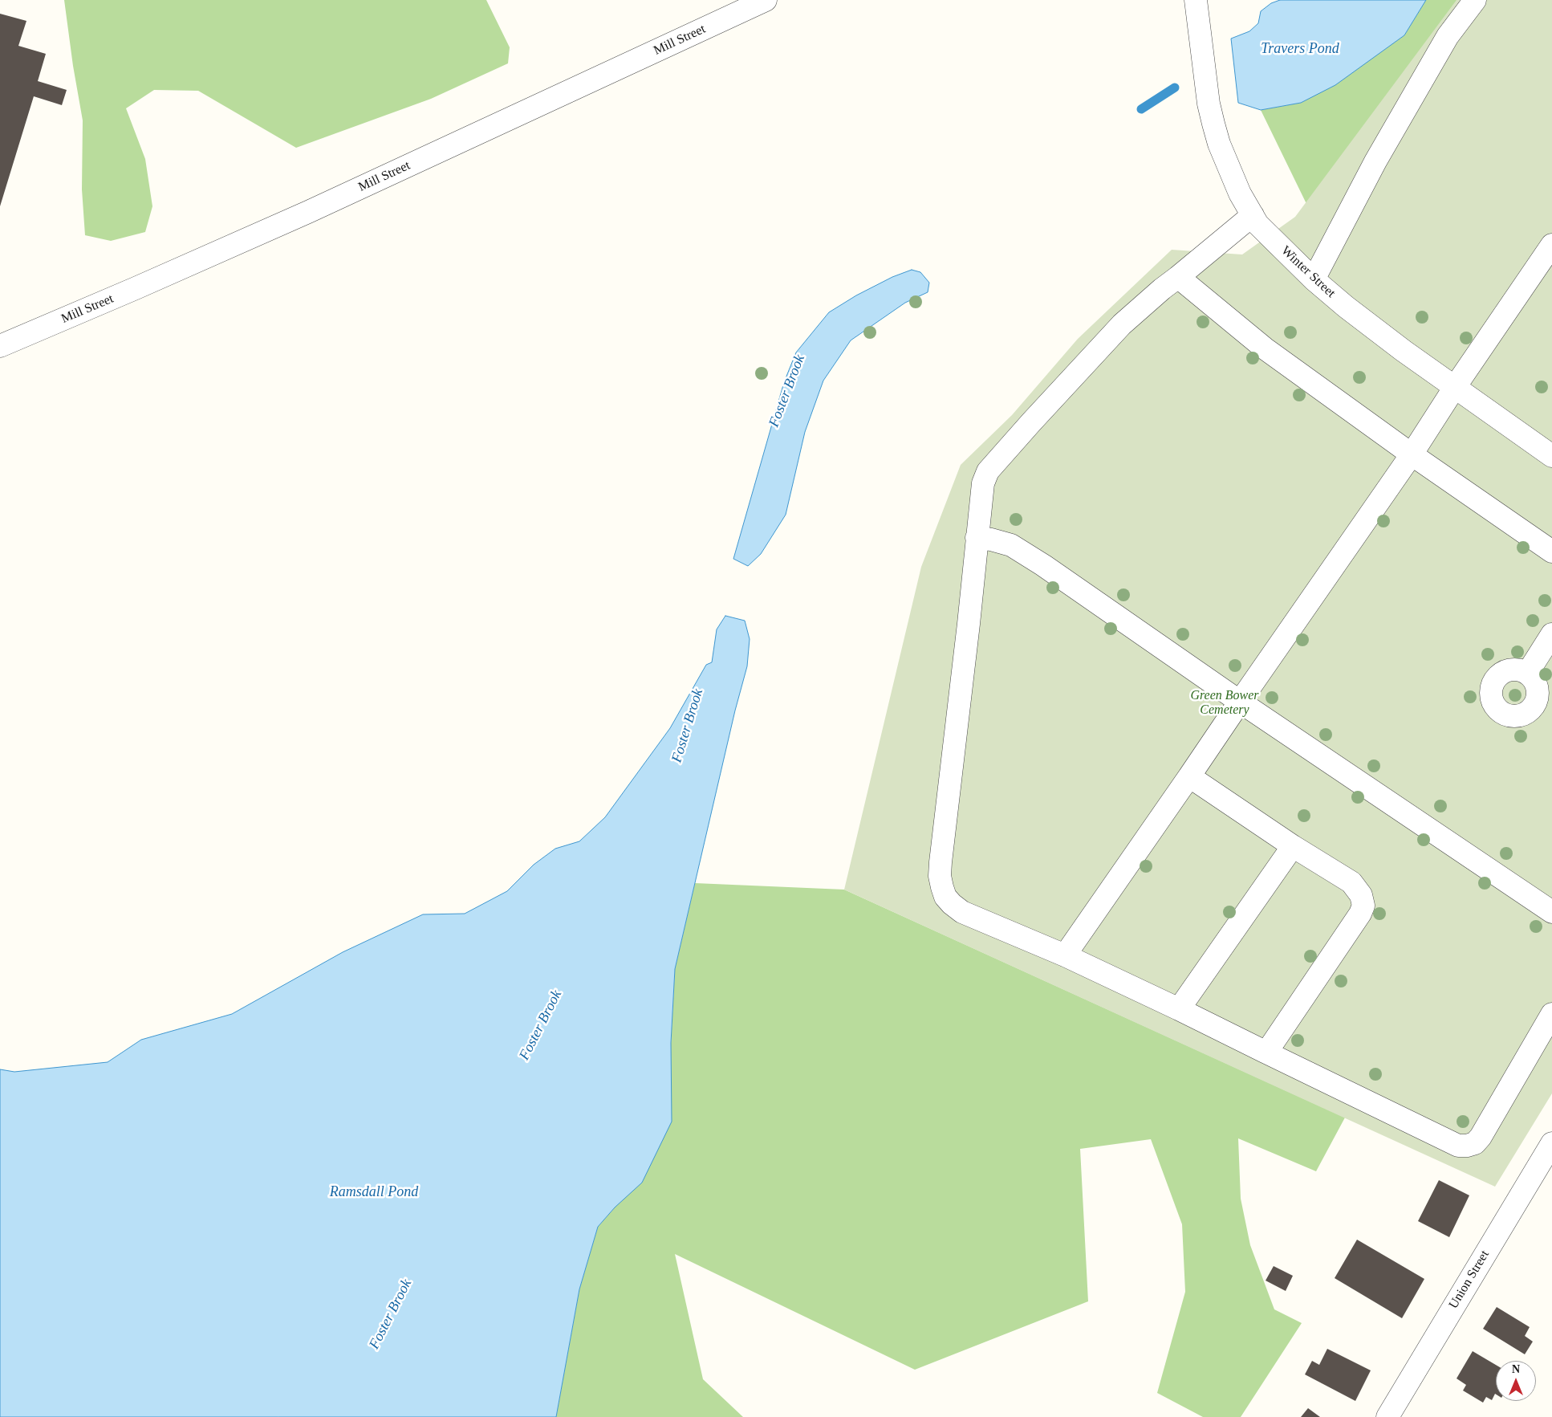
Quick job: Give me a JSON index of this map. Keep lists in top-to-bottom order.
{
  "streets": {
    "street": ["Mill Street", "Winter Street", "Union Street"]
  },
  "water": ["Travers Pond", "Foster Brook", "Ramsdall Pond"],
  "parks": ["Green Bower Cemetery"],
  "north": "top"
}
